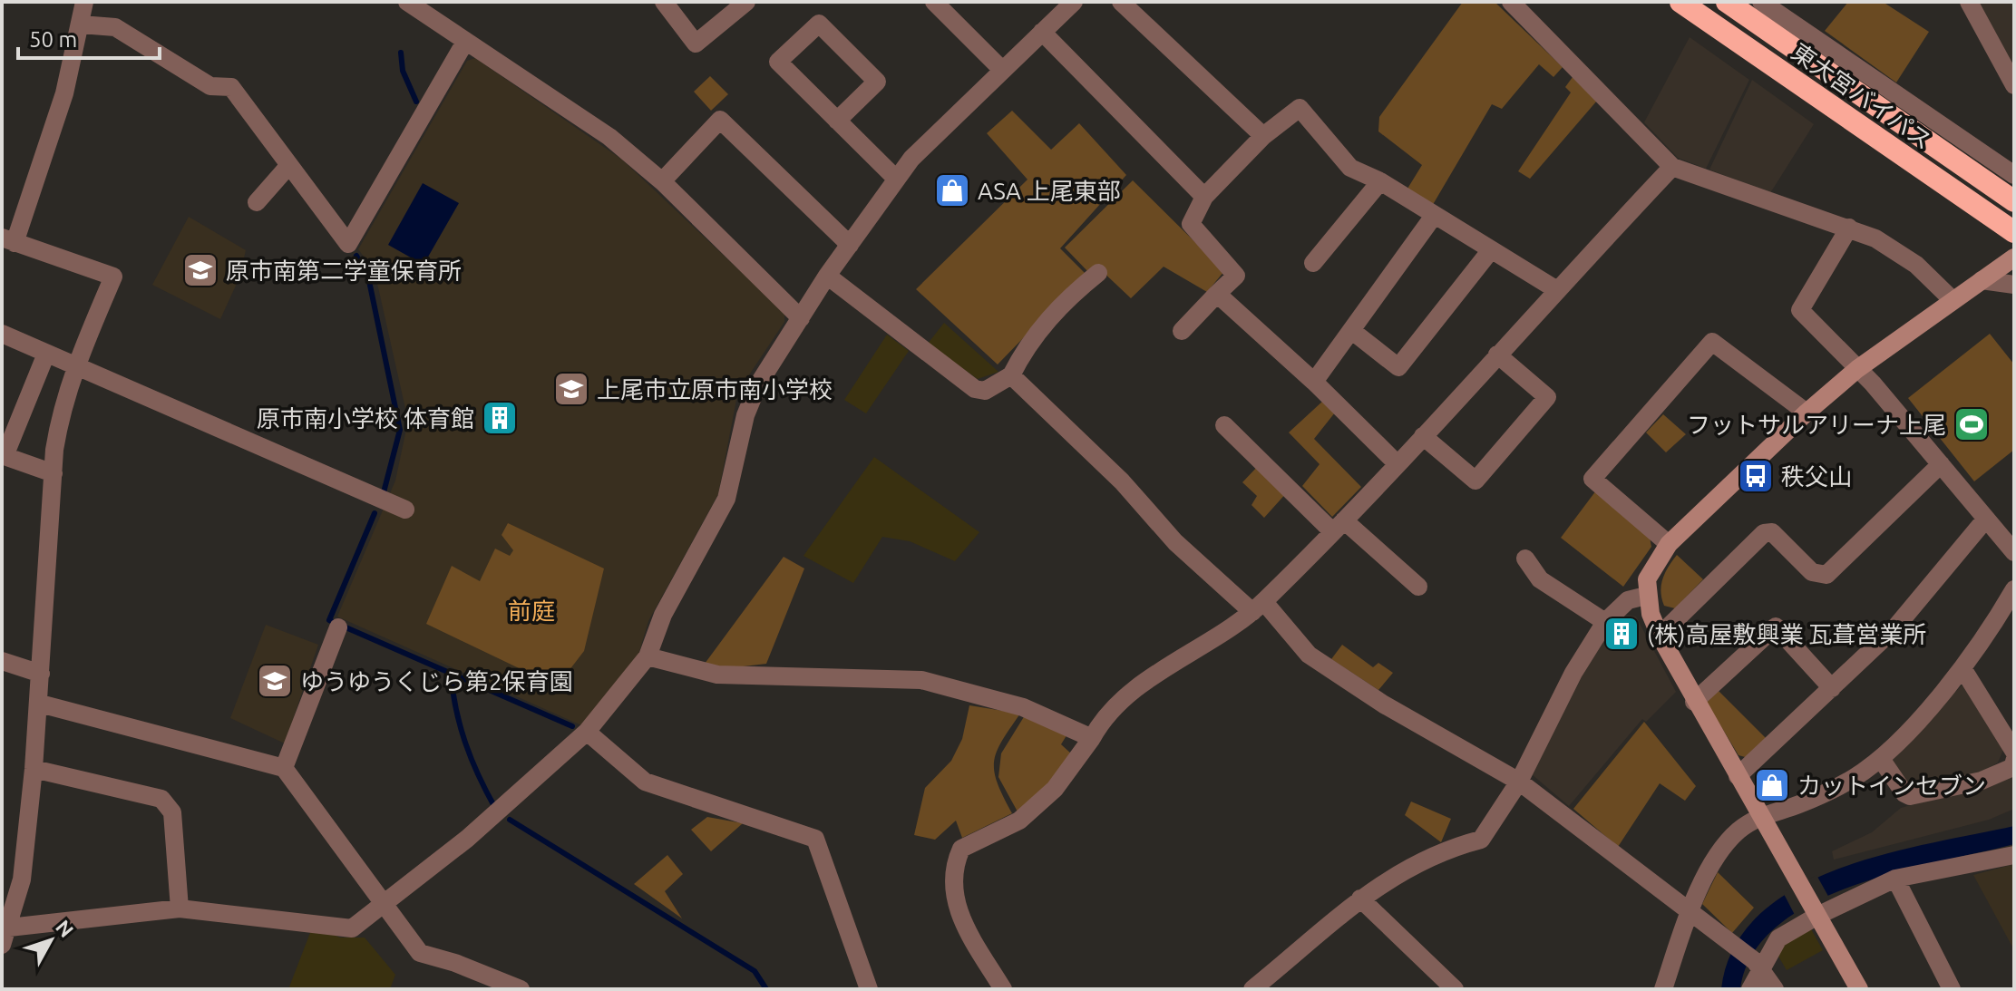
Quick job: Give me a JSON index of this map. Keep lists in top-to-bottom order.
{
  "streets": {
    "highway": ["東大宮バイパス"]
  },
  "parks": ["前庭"],
  "places": {
    "shop": ["ASA 上尾東部", "カットインセブン"],
    "school or university": ["原市南第二学童保育所", "上尾市立原市南小学校", "ゆうゆうくじら第2保育園"],
    "building": ["原市南小学校 体育館", "(株)高屋敷興業 瓦葺営業所"],
    "sports": ["フットサルアリーナ上尾"],
    "bus stop": ["秩父山"]
  },
  "scale_bar": "50 m",
  "north": "top right"
}
